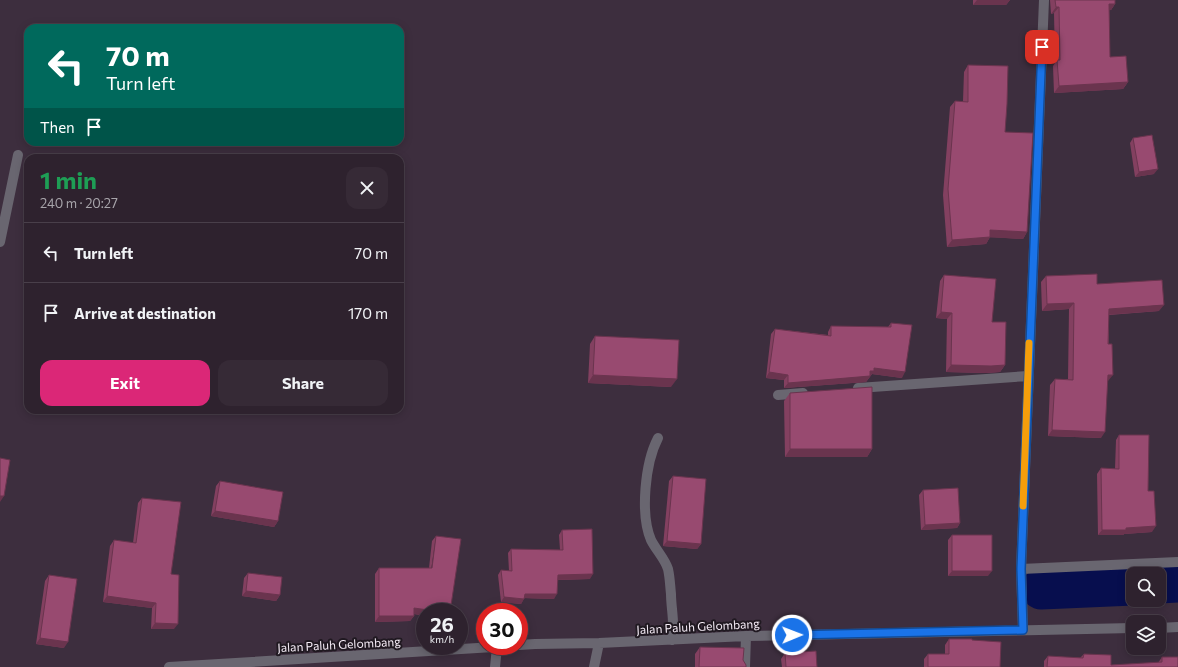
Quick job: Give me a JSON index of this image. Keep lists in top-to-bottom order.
{
  "streets": {
    "street": ["Jalan Paluh Gelombang"]
  },
  "page": {
    "turn": ["70 m", "Turn left"],
    "then": "Then",
    "heading": ["1 min", "240 m · 20:27"],
    "list": [
      {
        "name": "Turn left",
        "value": "70 m"
      },
      {
        "name": "Arrive at destination",
        "value": "170 m"
      }
    ],
    "buttons": ["Exit", "Share"],
    "speed": "26 km/h",
    "limit": "30"
  }
}
